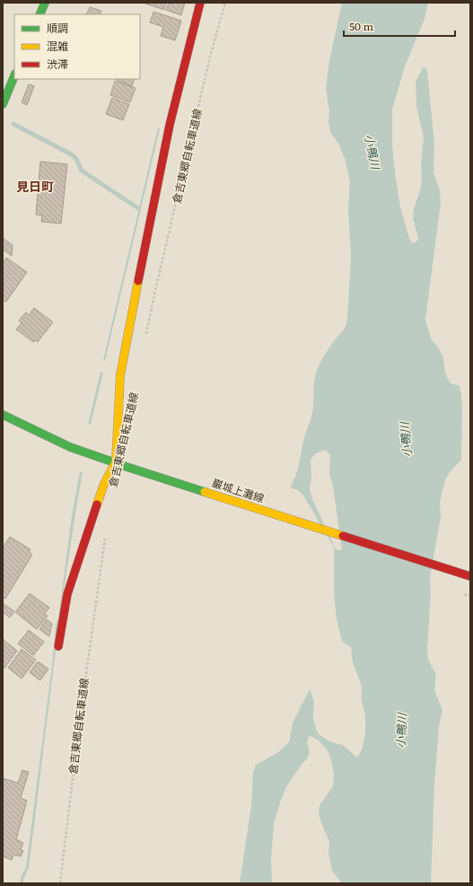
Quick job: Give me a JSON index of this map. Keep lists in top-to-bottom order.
{
  "streets": {
    "street": ["巌城上灘線"],
    "path": ["倉吉東郷自転車道線"]
  },
  "districts": ["見日町"],
  "water": ["小鴨川"],
  "legend": ["順調", "混雑", "渋滞"],
  "scale_bar": "50 m"
}
